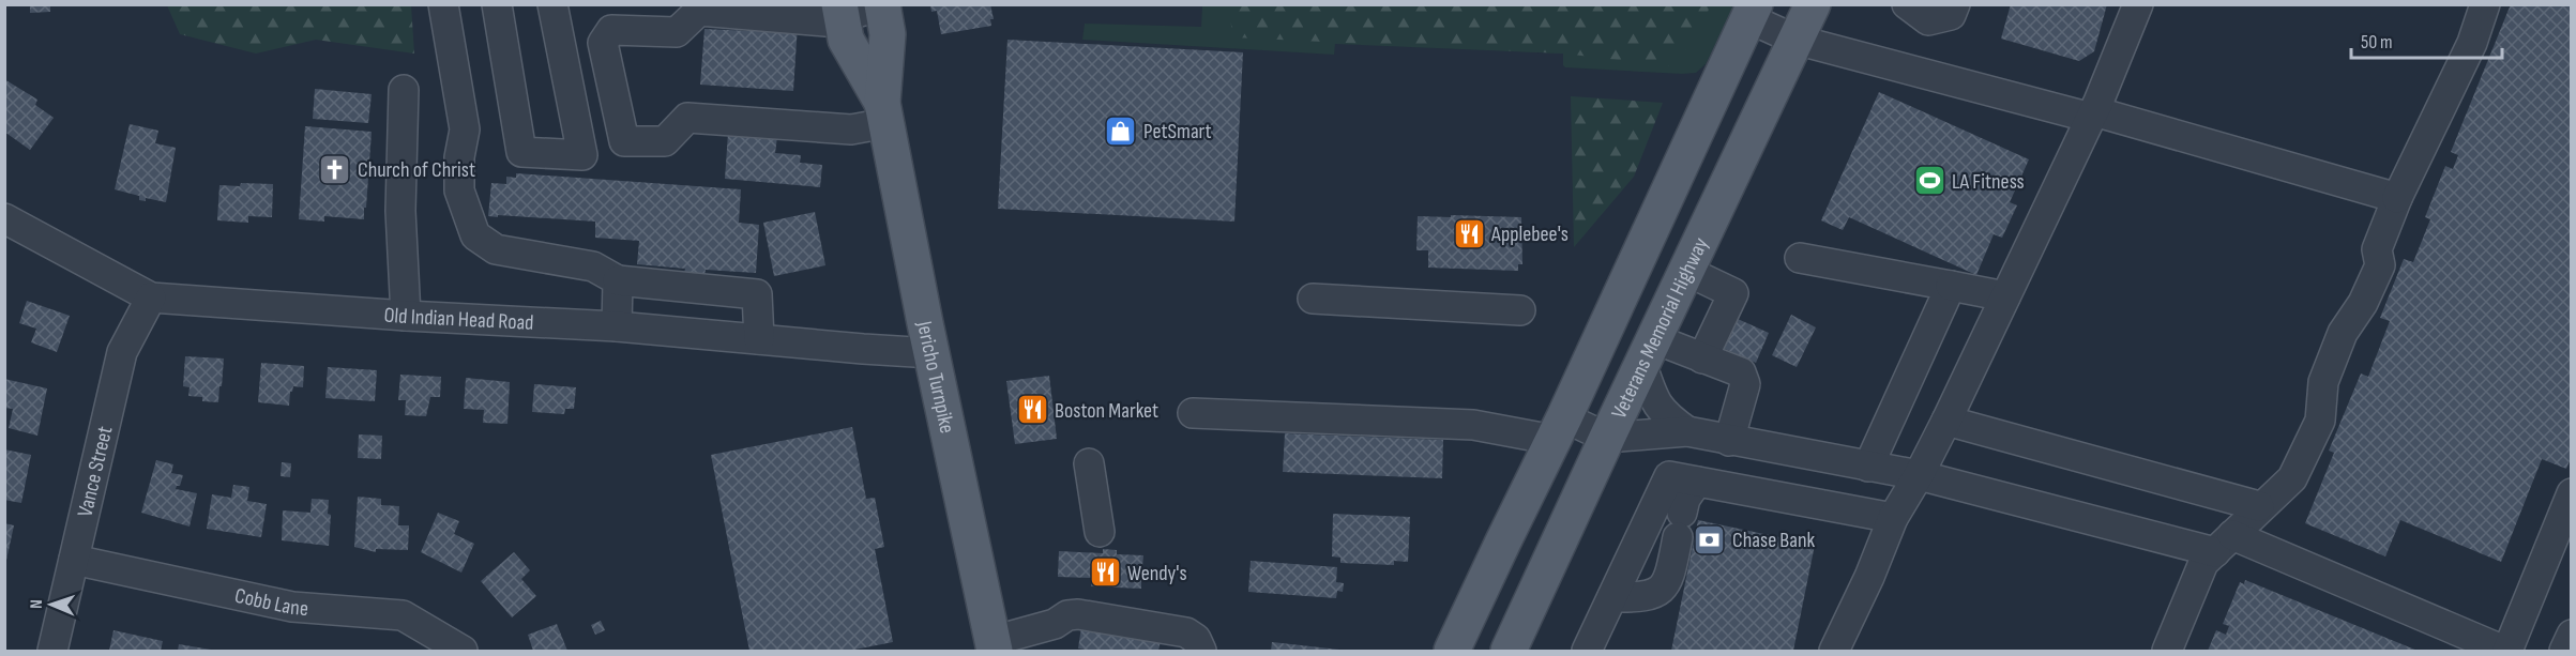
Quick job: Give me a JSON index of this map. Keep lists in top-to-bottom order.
{
  "streets": {
    "main road": ["Veterans Memorial Highway", "Jericho Turnpike"],
    "street": ["Old Indian Head Road", "Vance Street", "Cobb Lane"]
  },
  "crossings": [
    ["Old Indian Head Road", "Jericho Turnpike"],
    ["Old Indian Head Road", "Vance Street"],
    ["Vance Street", "Cobb Lane"]
  ],
  "places": {
    "shop": ["PetSmart"],
    "church": ["Church of Christ"],
    "sports": ["LA Fitness"],
    "restaurant": ["Applebee's", "Boston Market", "Wendy's"],
    "bank": ["Chase Bank"]
  },
  "scale_bar": "50 m",
  "north": "left"
}
